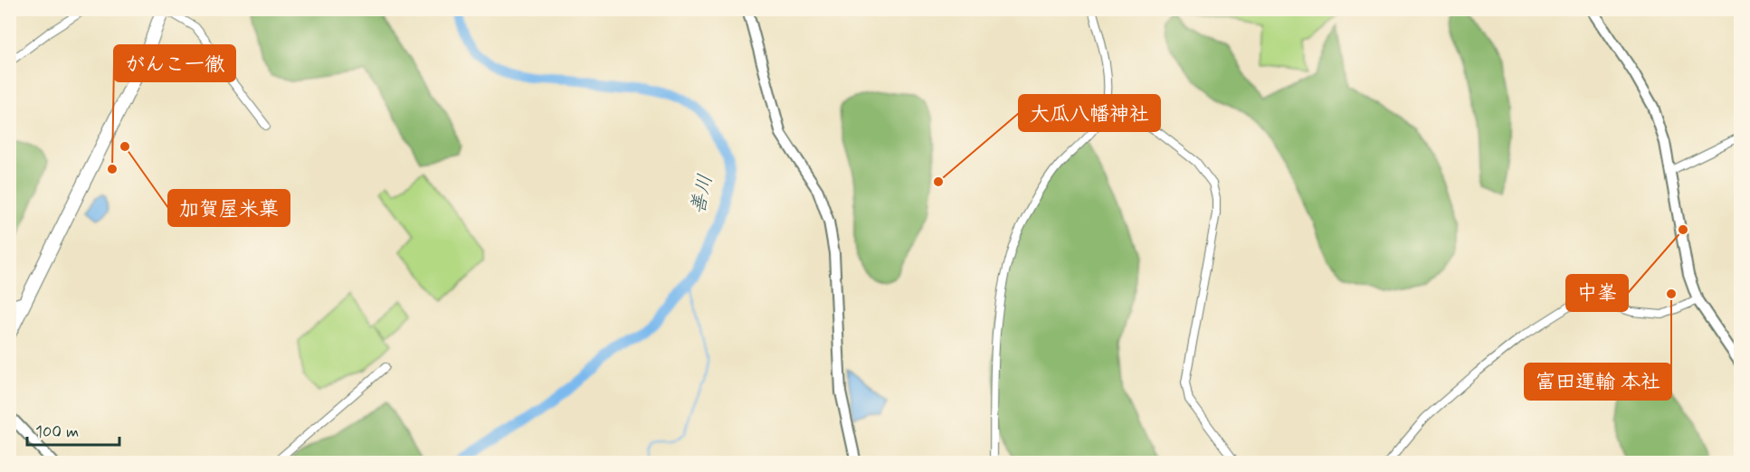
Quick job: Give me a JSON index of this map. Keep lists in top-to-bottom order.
{
  "water": ["善川"],
  "places": [
    "加賀屋米菓",
    "がんこ一徹",
    "大瓜八幡神社",
    "中峯",
    "富田運輸 本社"
  ],
  "scale_bar": "100 m"
}
